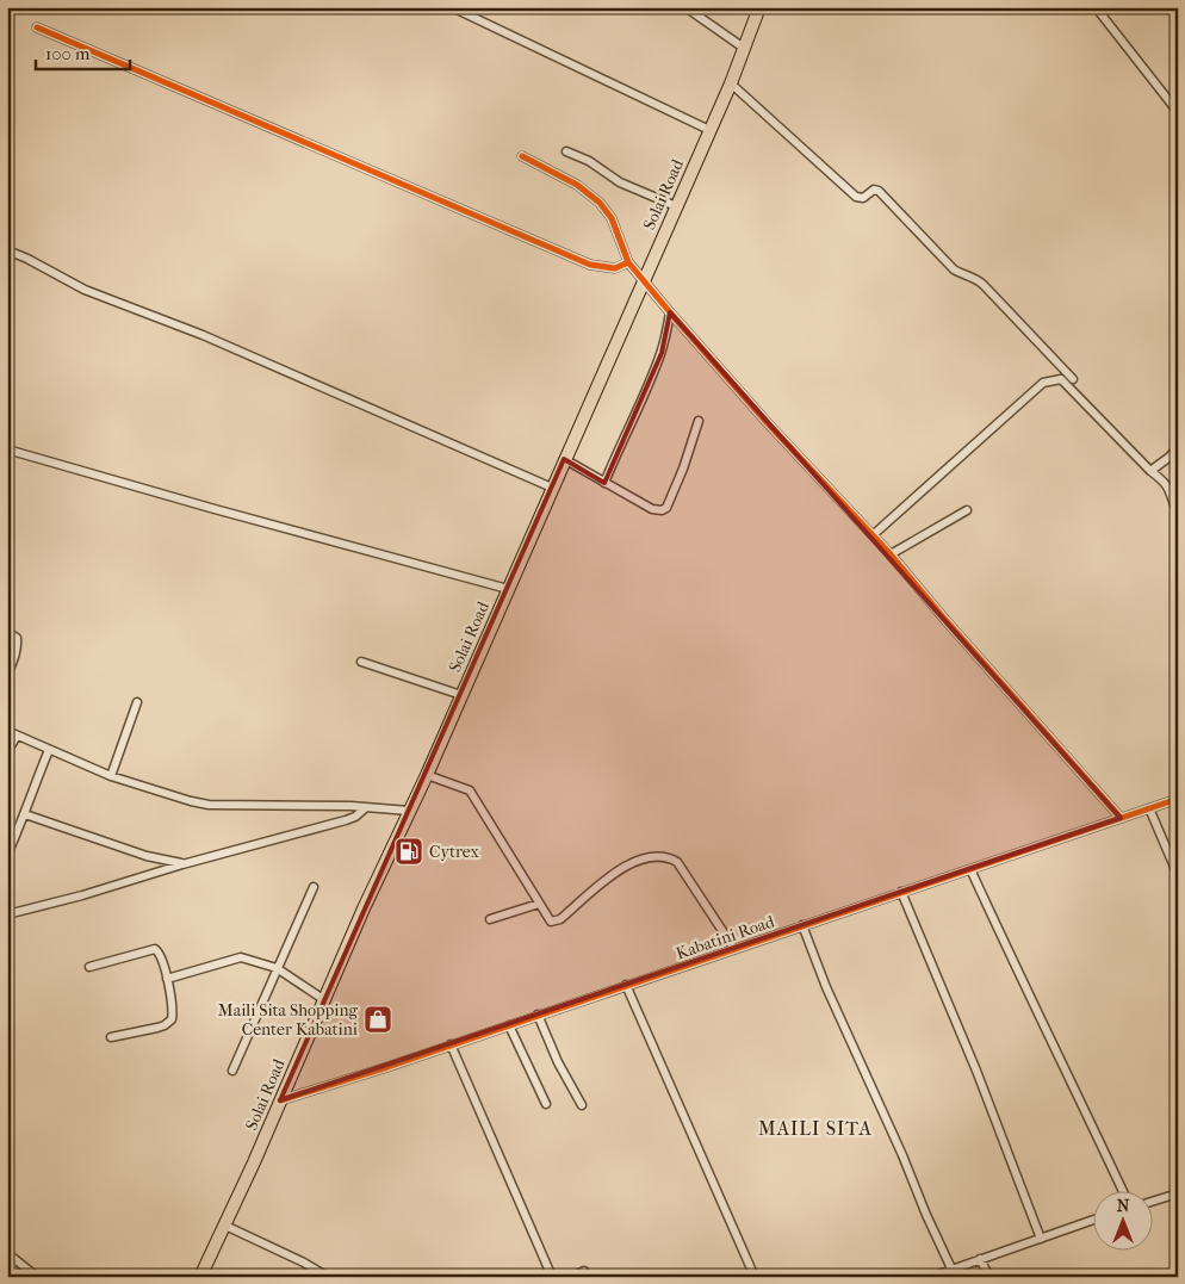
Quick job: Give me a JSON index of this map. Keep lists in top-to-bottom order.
{
  "streets": {
    "highway": ["Solai Road"],
    "street": ["Kabatini Road"]
  },
  "crossings": [
    ["Solai Road", "Kabatini Road"]
  ],
  "districts": ["MAILI SITA"],
  "places": {
    "fuel station": ["Cytrex"],
    "shop": ["Maili Sita Shopping Center Kabatini"]
  },
  "scale_bar": "100 m",
  "north": "top"
}
